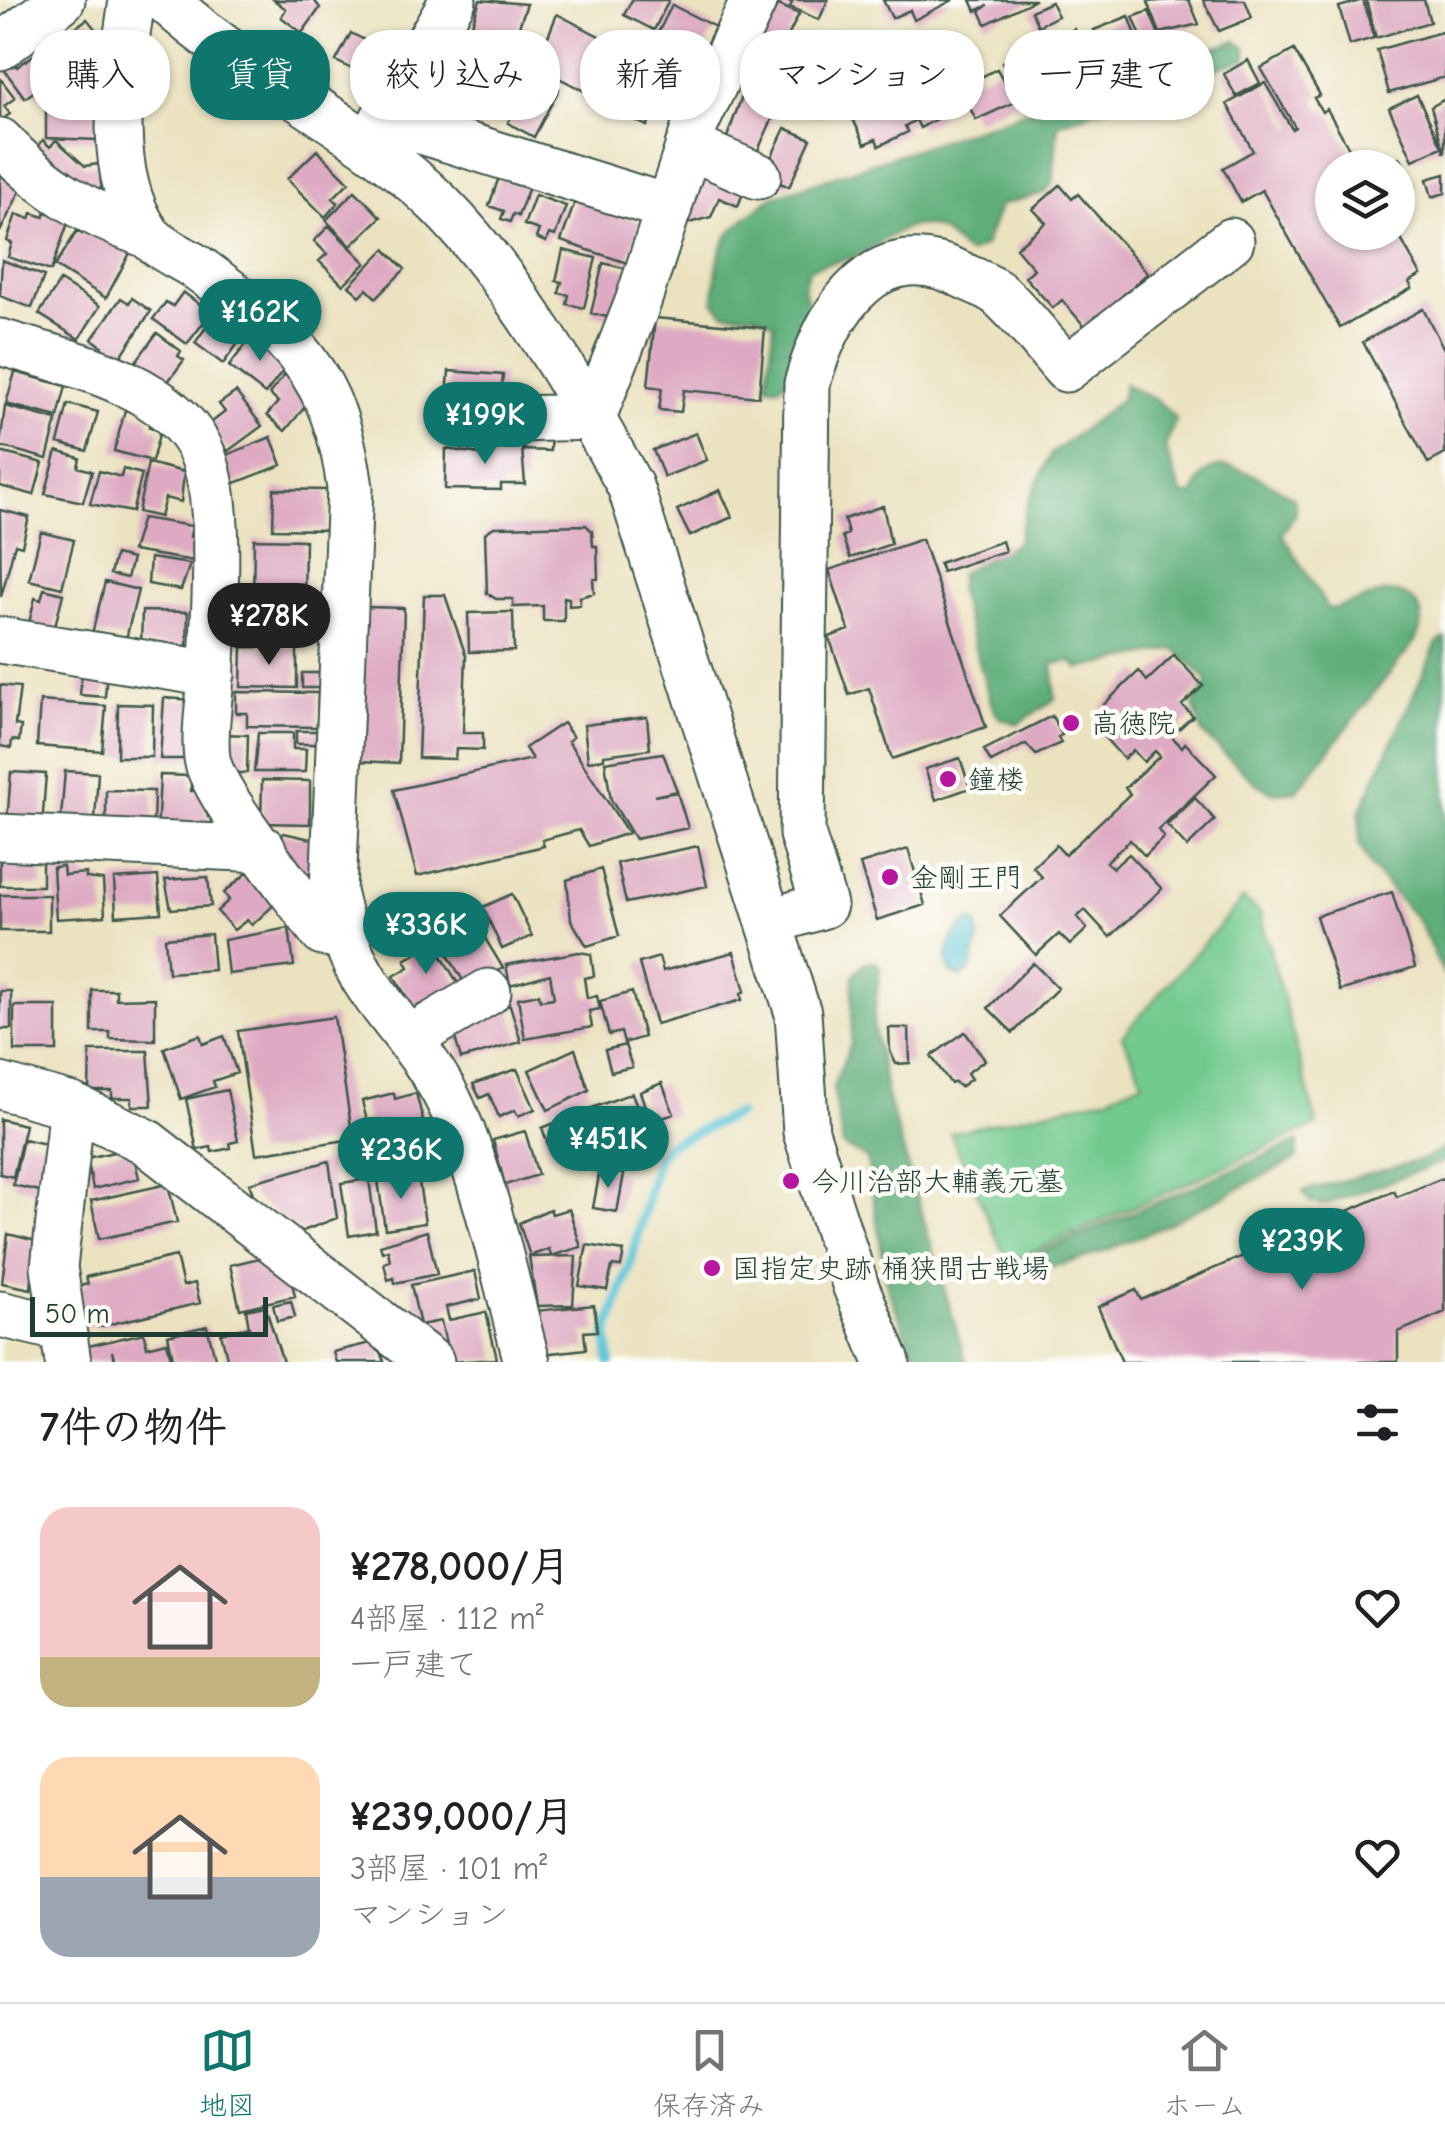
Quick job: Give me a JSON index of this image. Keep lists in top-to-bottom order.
{
  "places": [
    "高徳院",
    "鐘楼",
    "金剛王門",
    "今川治部大輔義元墓",
    "国指定史跡 桶狭間古戦場"
  ],
  "scale_bar": "50 m",
  "page": {
    "chip": [
      "購入",
      "賃貸",
      "絞り込み",
      "新着",
      "マンション",
      "一戸建て"
    ],
    "price": [
      "¥162K",
      "¥199K",
      "¥278K",
      "¥336K",
      "¥451K",
      "¥236K",
      "¥239K"
    ],
    "scale": "50 m",
    "heading": "7件の物件",
    "list": [
      {
        "name": "¥278,000/月",
        "note": "4部屋 · 112 m² · 一戸建て"
      },
      {
        "name": "¥239,000/月",
        "note": "3部屋 · 101 m² · マンション"
      }
    ],
    "tabs": ["地図", "保存済み", "ホーム"]
  }
}
